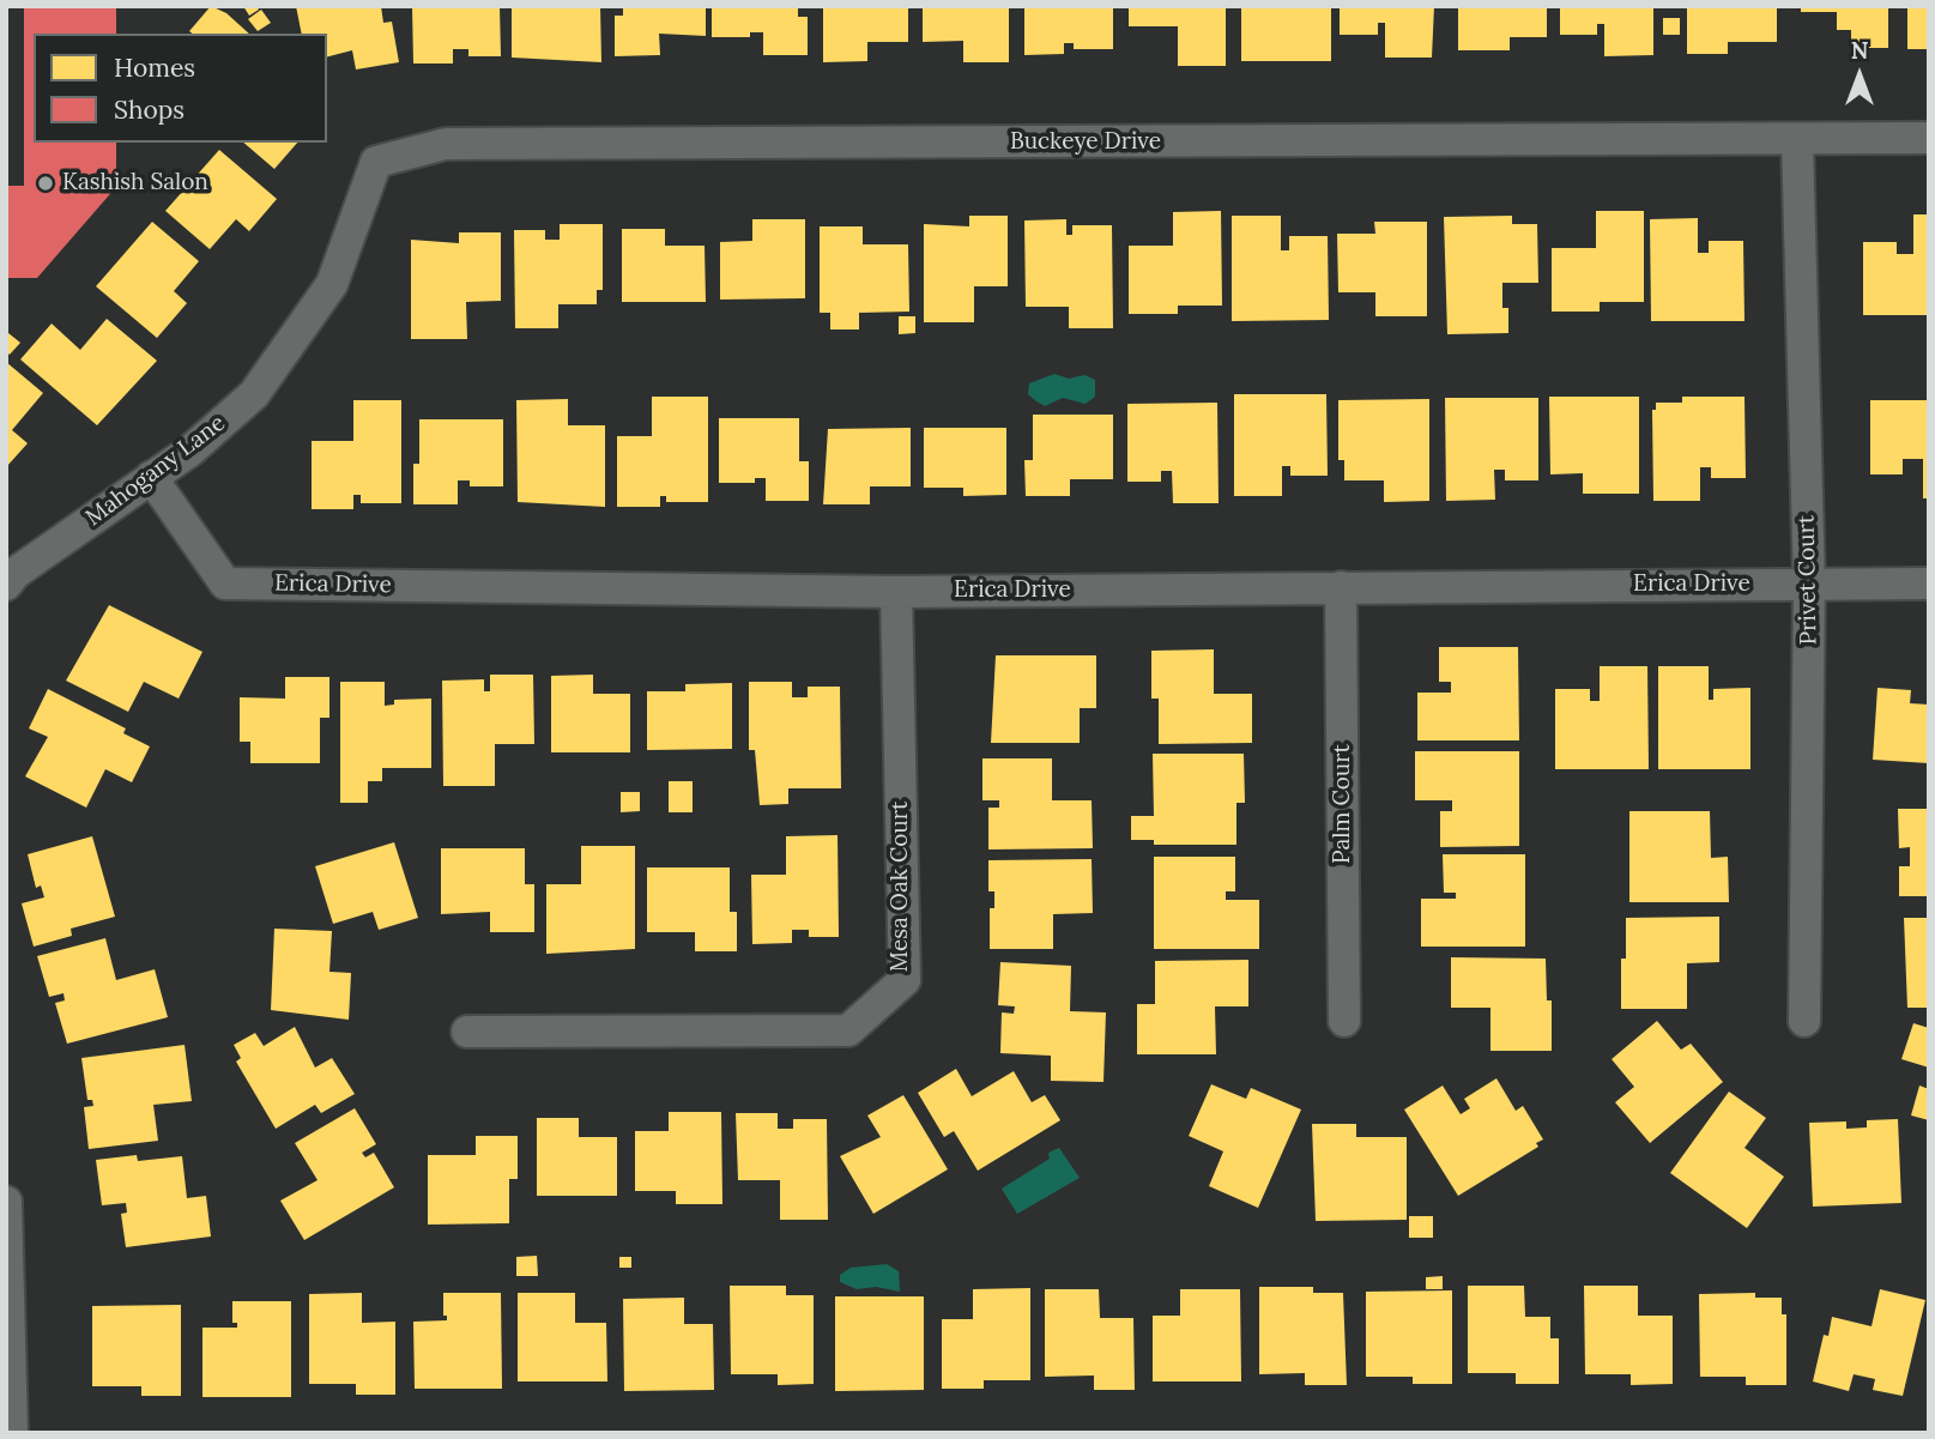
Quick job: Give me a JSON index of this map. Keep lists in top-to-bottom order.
{
  "streets": {
    "street": [
      "Buckeye Drive",
      "Mahogany Lane",
      "Privet Court",
      "Erica Drive",
      "Palm Court",
      "Mesa Oak Court"
    ]
  },
  "crossings": [
    ["Buckeye Drive", "Mahogany Lane"],
    ["Buckeye Drive", "Privet Court"],
    ["Mahogany Lane", "Erica Drive"],
    ["Privet Court", "Erica Drive"],
    ["Erica Drive", "Palm Court"],
    ["Erica Drive", "Mesa Oak Court"]
  ],
  "places": ["Kashish Salon"],
  "legend": ["Homes", "Shops"],
  "north": "top"
}
